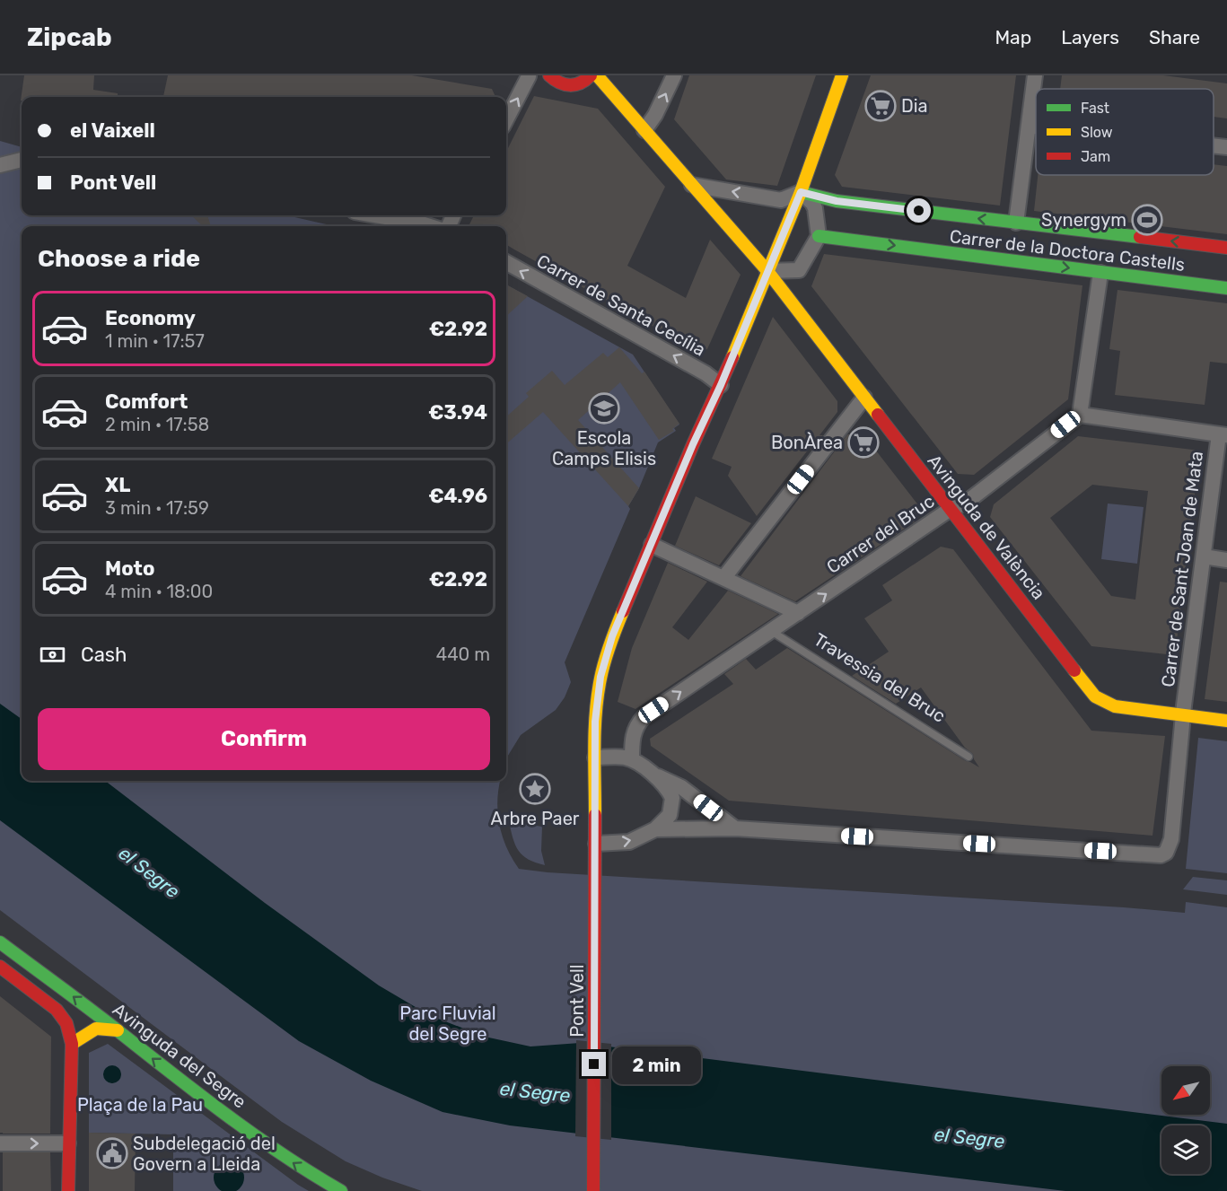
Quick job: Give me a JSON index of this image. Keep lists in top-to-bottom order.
{
  "streets": {
    "street": [
      "Carrer de la Doctora Castells",
      "Carrer de Santa Cecília",
      "Avinguda de València",
      "Carrer del Bruc",
      "Carrer de Sant Joan de Mata",
      "Pont Vell",
      "Avinguda del Segre"
    ],
    "lane": ["Travessia del Bruc"]
  },
  "crossings": [
    ["Carrer de la Doctora Castells", "Pont Vell"],
    ["Carrer de Santa Cecília", "Pont Vell"],
    ["Avinguda de València", "Carrer del Bruc"],
    ["Avinguda de València", "Carrer de Sant Joan de Mata"],
    ["Avinguda de València", "Pont Vell"],
    ["Carrer del Bruc", "Travessia del Bruc"]
  ],
  "one_way": ["Carrer de Santa Cecília", "Avinguda del Segre"],
  "water": ["el Segre"],
  "parks": ["Parc Fluvial del Segre", "Plaça de la Pau"],
  "places": {
    "supermarket": ["Dia", "BonÀrea"],
    "sports": ["Synergym"],
    "school or university": ["Escola Camps Elisis"],
    "place": ["Arbre Paer"],
    "public building": ["Subdelegació del Govern a Lleida"]
  },
  "legend": ["Fast", "Slow", "Jam"],
  "north": "bottom left",
  "page": {
    "header": "Zipcab",
    "nav": ["Map", "Layers", "Share"],
    "banner": ["el Vaixell", "Pont Vell"],
    "heading": "Choose a ride",
    "list": [
      {
        "name": "Economy",
        "note": "1 min · 17:57",
        "value": "€2.92"
      },
      {
        "name": "Comfort",
        "note": "2 min · 17:58",
        "value": "€3.94"
      },
      {
        "name": "XL",
        "note": "3 min · 17:59",
        "value": "€4.96"
      },
      {
        "name": "Moto",
        "note": "4 min · 18:00",
        "value": "€2.92"
      }
    ],
    "pay": ["Cash", "440 m"],
    "buttons": "Confirm",
    "bubble": "2 min"
  }
}
